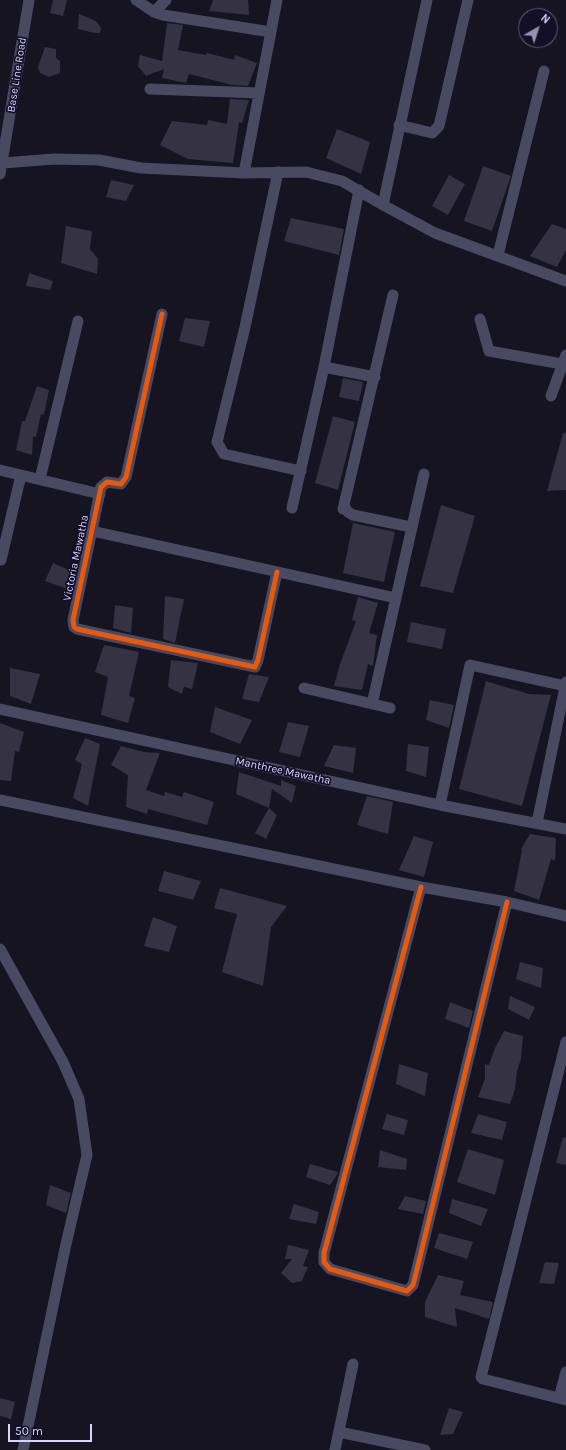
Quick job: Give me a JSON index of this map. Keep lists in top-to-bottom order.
{
  "streets": {
    "street": ["Base Line Road", "Victoria Mawatha", "Manthree Mawatha"]
  },
  "scale_bar": "50 m",
  "north": "top right"
}
